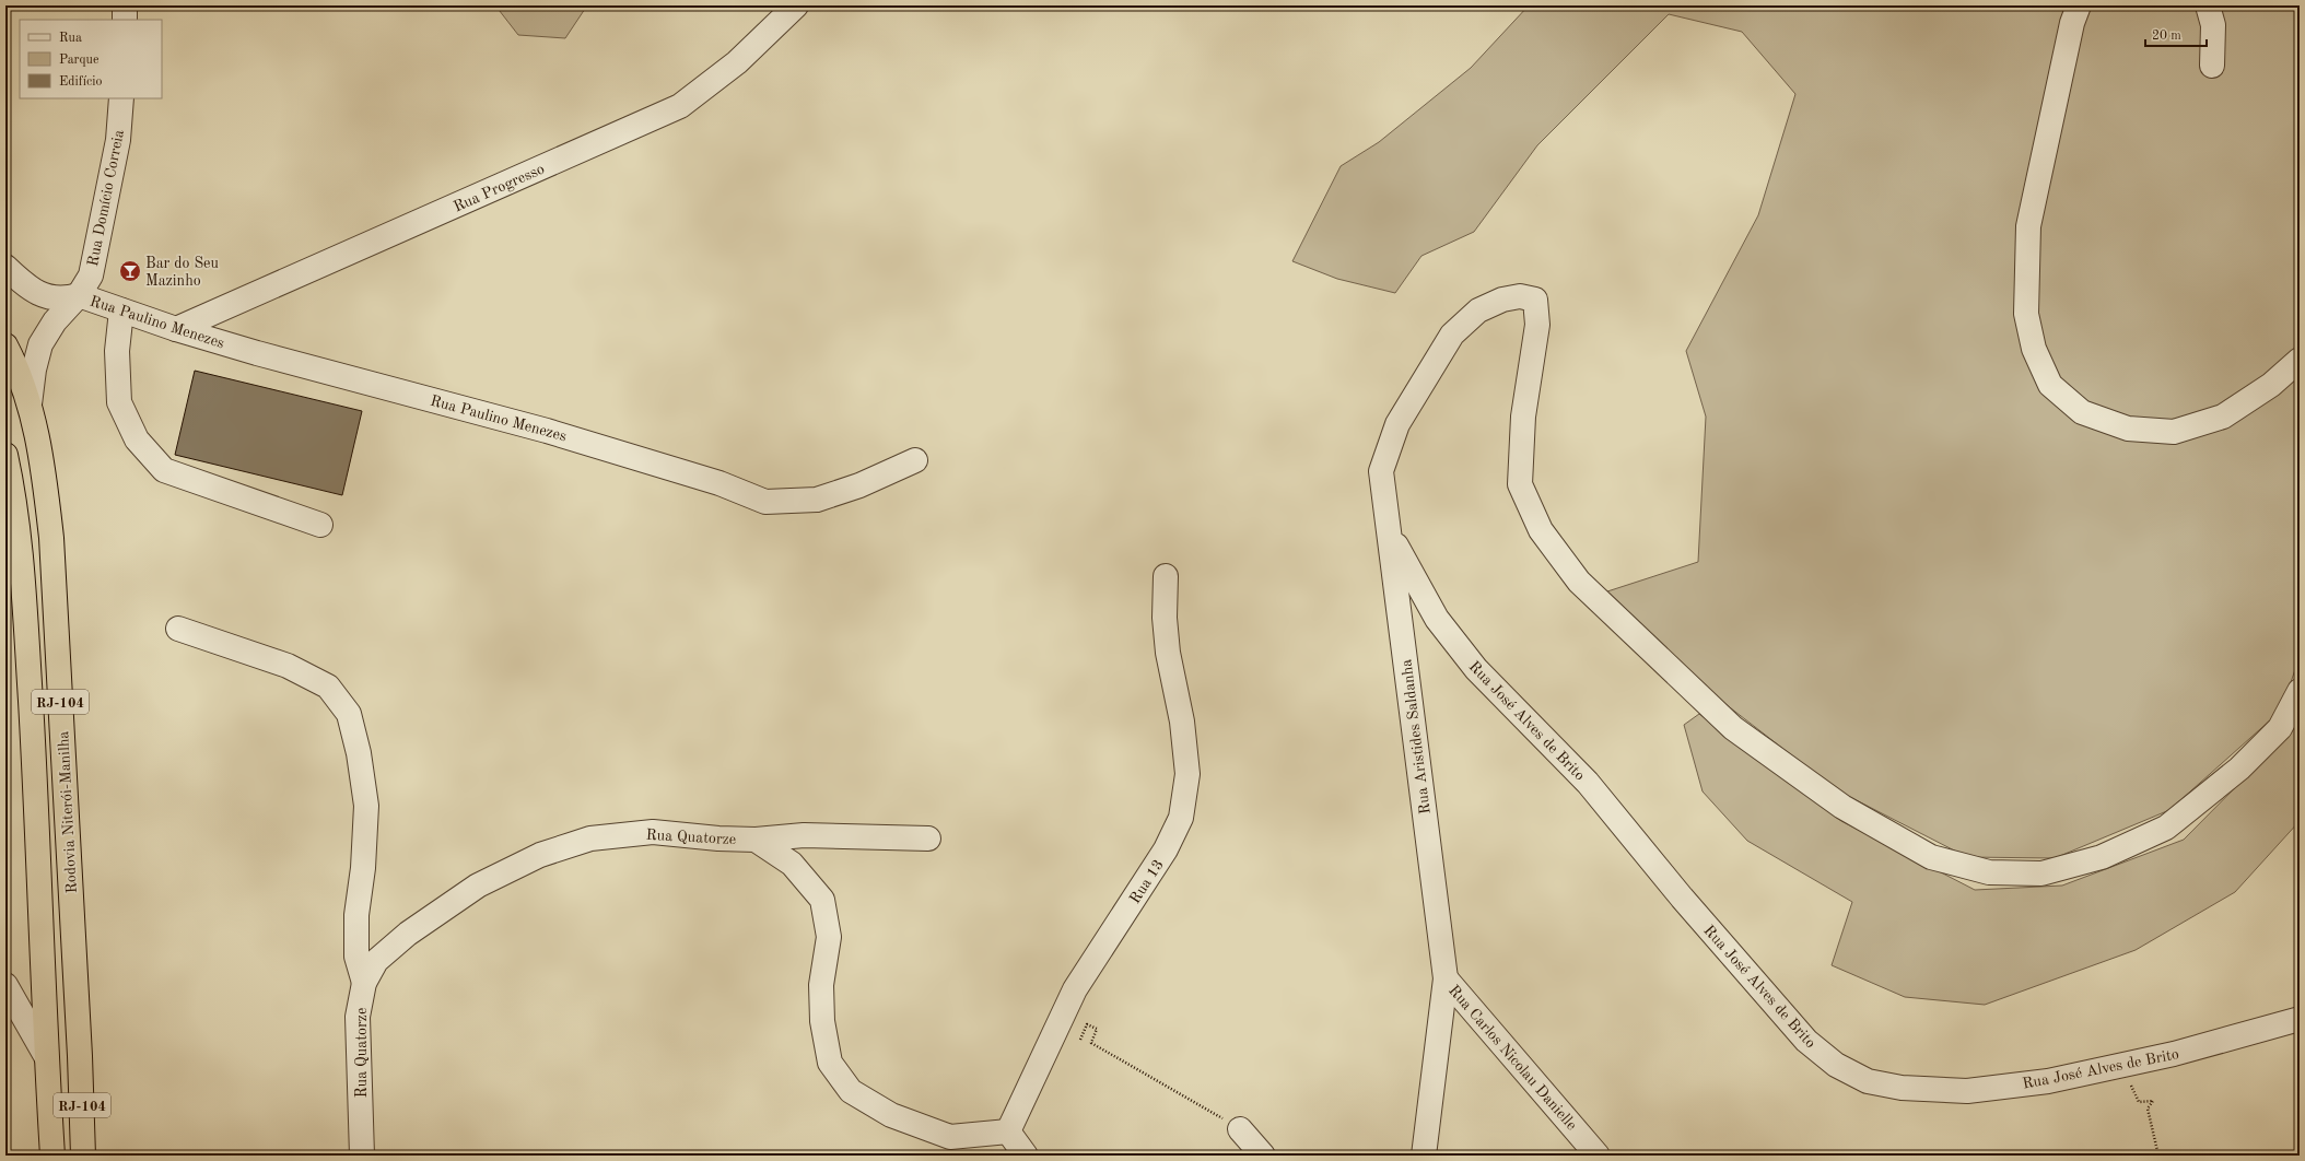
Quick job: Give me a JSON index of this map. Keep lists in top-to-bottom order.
{
  "streets": {
    "highway": ["RJ-104", "Rodovia Niterói-Manilha"],
    "street": [
      "Rua Progresso",
      "Rua Domício Correia",
      "Rua Paulino Menezes",
      "Rua José Alves de Brito",
      "Rua Aristides Saldanha",
      "Rua Quatorze",
      "Rua 13",
      "Rua Carlos Nicolau Danielle"
    ]
  },
  "crossings": [
    ["Rua Progresso", "Rua Paulino Menezes"],
    ["Rua Domício Correia", "Rua Paulino Menezes"],
    ["Rua José Alves de Brito", "Rua Aristides Saldanha"],
    ["Rua Aristides Saldanha", "Rua Carlos Nicolau Danielle"],
    ["Rua Quatorze", "Rua 13"]
  ],
  "places": {
    "bar": ["Bar do Seu Mazinho"]
  },
  "legend": ["Rua", "Parque", "Edifício"],
  "scale_bar": "20 m"
}
